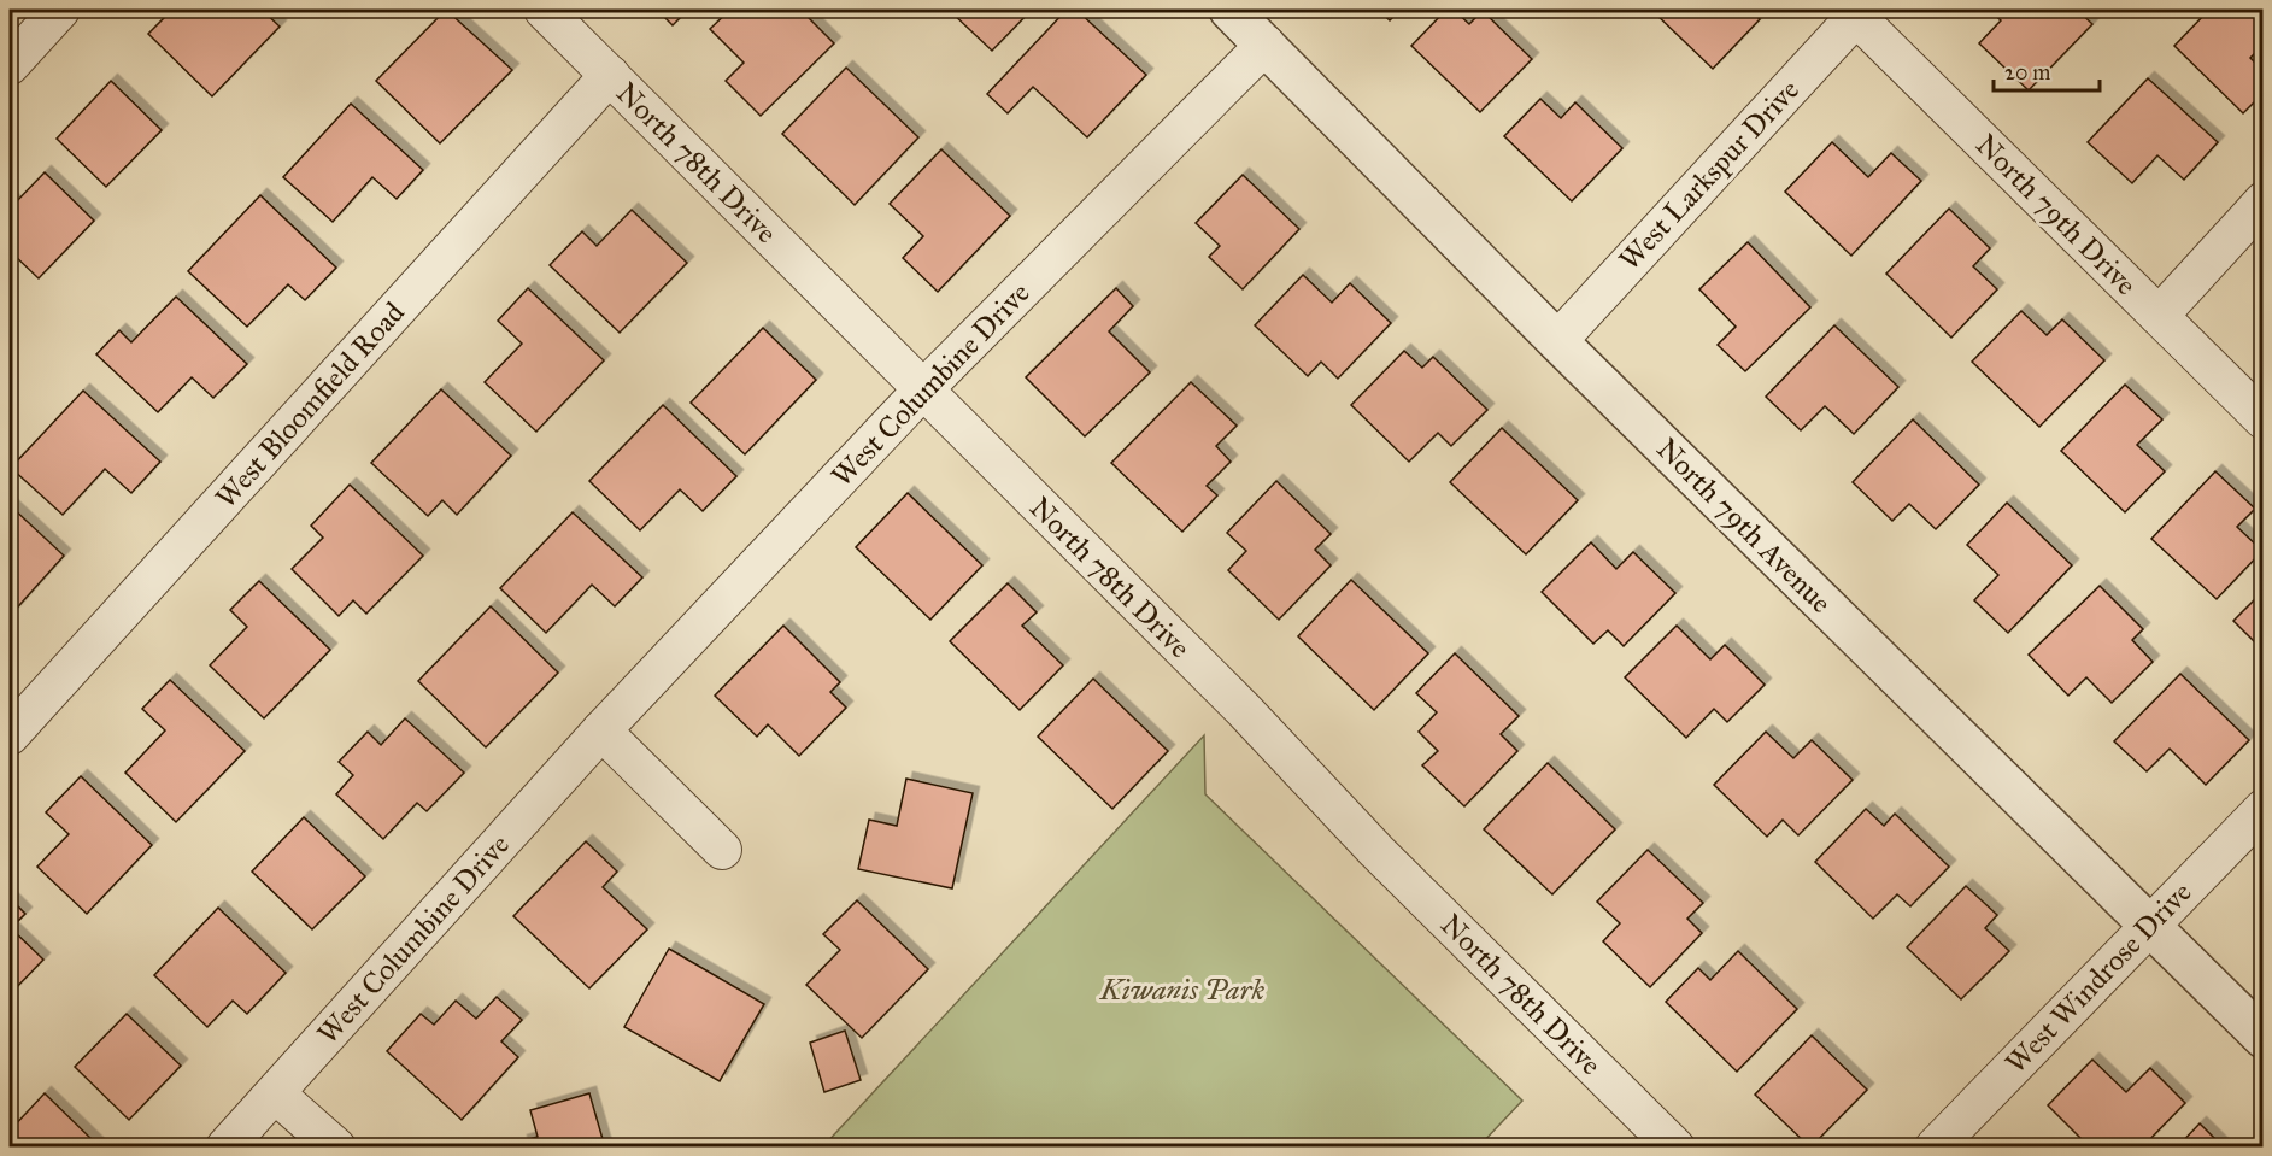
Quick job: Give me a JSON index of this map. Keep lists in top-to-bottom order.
{
  "streets": {
    "street": [
      "North 78th Drive",
      "West Larkspur Drive",
      "North 79th Drive",
      "West Columbine Drive",
      "West Bloomfield Road",
      "North 79th Avenue",
      "West Windrose Drive"
    ]
  },
  "crossings": [
    ["North 78th Drive", "West Columbine Drive"],
    ["North 78th Drive", "West Bloomfield Road"],
    ["West Larkspur Drive", "North 79th Drive"],
    ["West Larkspur Drive", "North 79th Avenue"],
    ["West Columbine Drive", "North 79th Avenue"],
    ["North 79th Avenue", "West Windrose Drive"]
  ],
  "parks": ["Kiwanis Park"],
  "scale_bar": "20 m"
}
